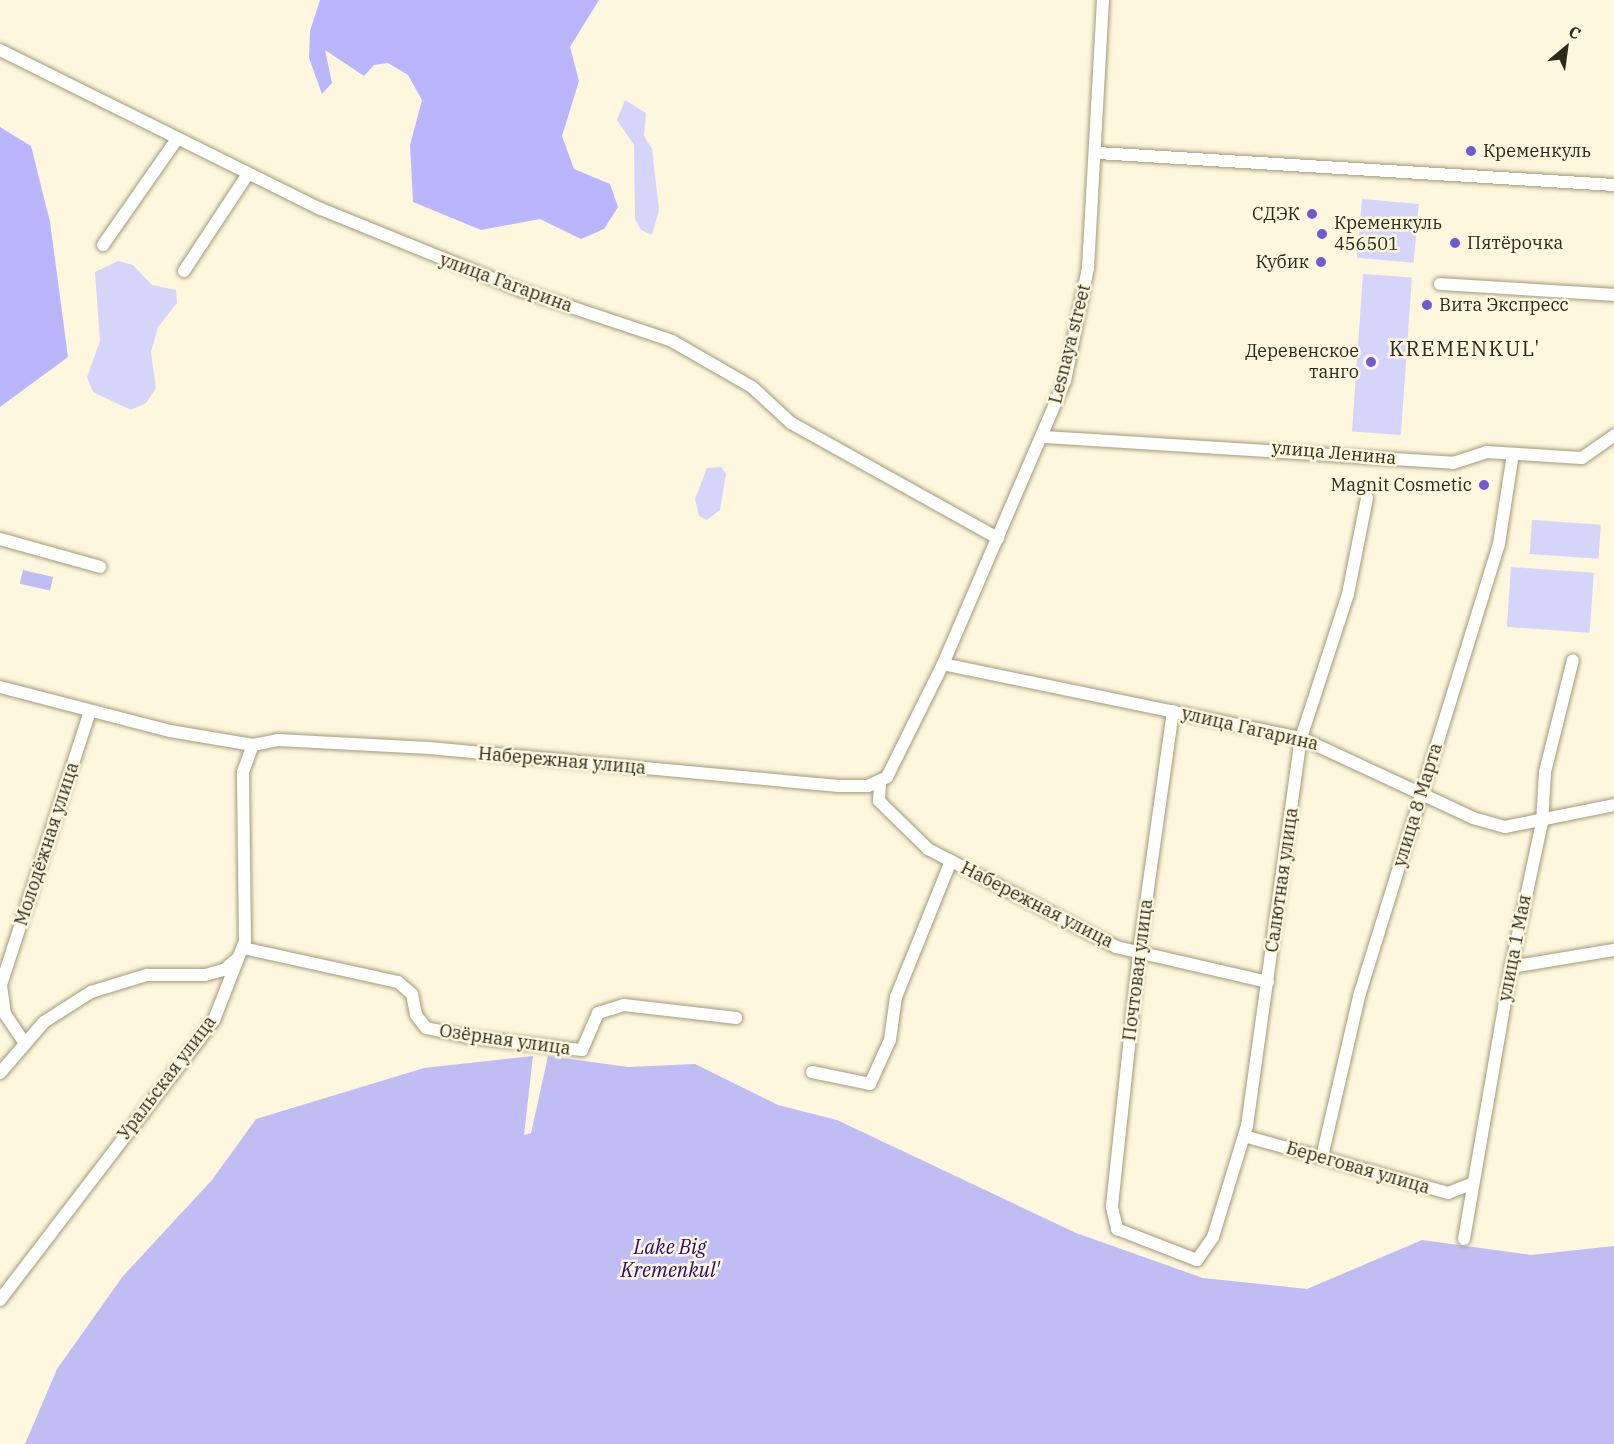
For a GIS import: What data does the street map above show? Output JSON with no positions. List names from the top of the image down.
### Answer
{
  "streets": {
    "street": [
      "улица Гагарина",
      "Lesnaya street",
      "улица Ленина",
      "Набережная улица",
      "улица 8 Марта",
      "Молодёжная улица",
      "Салютная улица",
      "улица 1 Мая",
      "Почтовая улица",
      "Озёрная улица",
      "Уральская улица",
      "Береговая улица"
    ]
  },
  "crossings": [
    ["улица Гагарина", "Lesnaya street"],
    ["улица Гагарина", "улица 8 Марта"],
    ["улица Гагарина", "Салютная улица"],
    ["улица Гагарина", "улица 1 Мая"],
    ["улица Гагарина", "Почтовая улица"],
    ["Lesnaya street", "улица Ленина"],
    ["улица Ленина", "улица 8 Марта"],
    ["Набережная улица", "Салютная улица"],
    ["Набережная улица", "Почтовая улица"],
    ["Набережная улица", "Уральская улица"],
    ["улица 8 Марта", "Береговая улица"],
    ["Салютная улица", "Почтовая улица"],
    ["Салютная улица", "Береговая улица"],
    ["улица 1 Мая", "Береговая улица"],
    ["Озёрная улица", "Уральская улица"]
  ],
  "districts": ["KREMENKUL'"],
  "water": ["Lake Big Kremenkul'"],
  "places": [
    "Кременкуль",
    "СДЭК",
    "Кременкуль 456501",
    "Пятёрочка",
    "Кубик",
    "Вита Экспресс",
    "Деревенское танго",
    "Magnit Cosmetic"
  ],
  "north": "top right"
}
